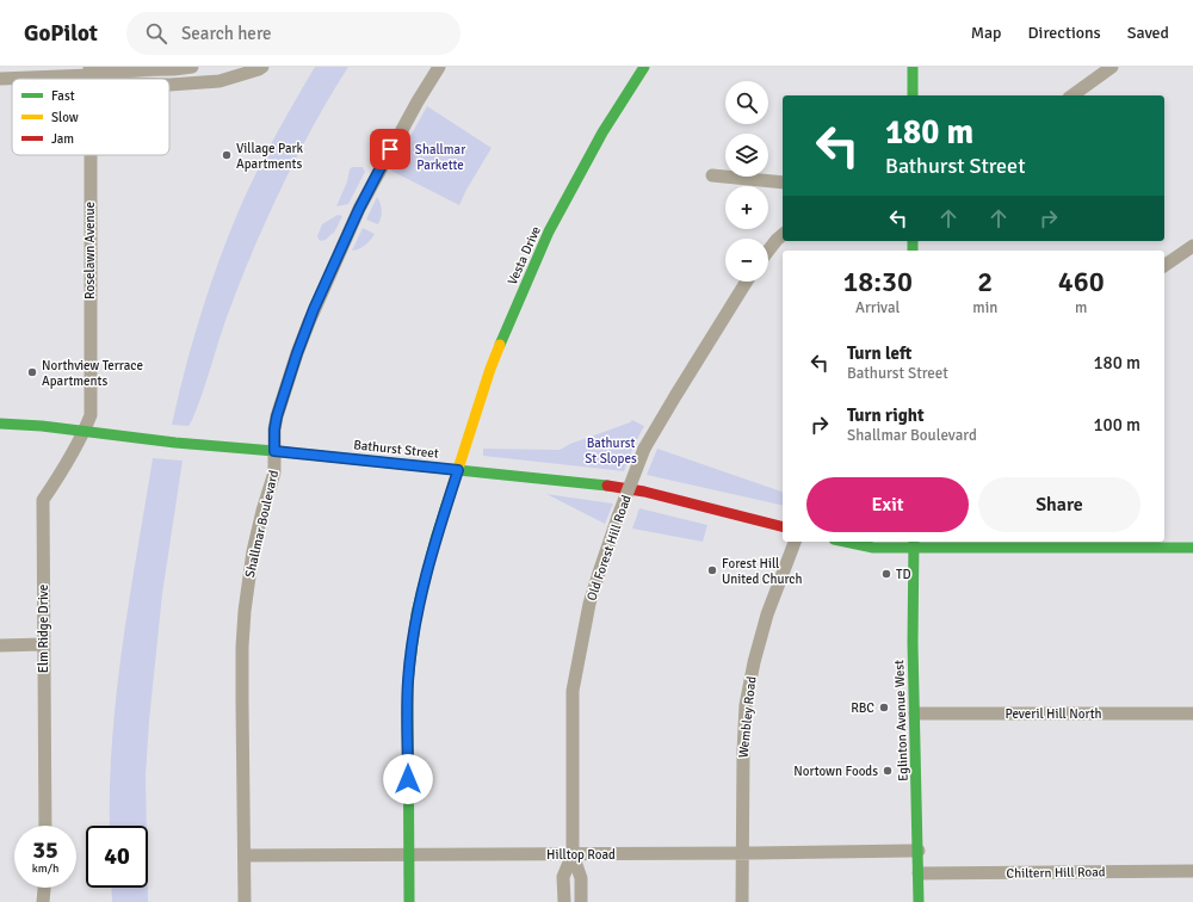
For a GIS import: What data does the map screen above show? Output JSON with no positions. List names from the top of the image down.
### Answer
{
  "streets": {
    "main road": ["Vesta Drive", "Bathurst Street", "Eglinton Avenue West"],
    "street": [
      "Roselawn Avenue",
      "Shallmar Boulevard",
      "Old Forest Hill Road",
      "Elm Ridge Drive",
      "Peveril Hill North",
      "Wembley Road",
      "Hilltop Road",
      "Chiltern Hill Road"
    ]
  },
  "crossings": [
    ["Roselawn Avenue", "Bathurst Street"],
    ["Roselawn Avenue", "Elm Ridge Drive"],
    ["Vesta Drive", "Bathurst Street"],
    ["Vesta Drive", "Hilltop Road"],
    ["Bathurst Street", "Shallmar Boulevard"],
    ["Bathurst Street", "Elm Ridge Drive"],
    ["Shallmar Boulevard", "Hilltop Road"],
    ["Old Forest Hill Road", "Hilltop Road"],
    ["Peveril Hill North", "Eglinton Avenue West"],
    ["Wembley Road", "Hilltop Road"],
    ["Eglinton Avenue West", "Hilltop Road"],
    ["Eglinton Avenue West", "Chiltern Hill Road"]
  ],
  "parks": ["Shallmar Parkette", "Bathurst St Slopes"],
  "places": [
    "Village Park Apartments",
    "Northview Terrace Apartments",
    "Forest Hill United Church",
    "TD",
    "RBC",
    "Nortown Foods"
  ],
  "legend": ["Fast", "Slow", "Jam"],
  "page": {
    "header": "GoPilot",
    "search": "Search here",
    "nav": ["Map", "Directions", "Saved"],
    "map_buttons": ["+", "−"],
    "turn": ["180 m", "Bathurst Street"],
    "eta": [
      "18:30",
      "Arrival",
      "2",
      "min",
      "460",
      "m"
    ],
    "list": [
      {
        "name": "Turn left",
        "note": "Bathurst Street",
        "value": "180 m"
      },
      {
        "name": "Turn right",
        "note": "Shallmar Boulevard",
        "value": "100 m"
      }
    ],
    "buttons": ["Exit", "Share"],
    "speed": "35 km/h",
    "limit": "40"
  }
}
